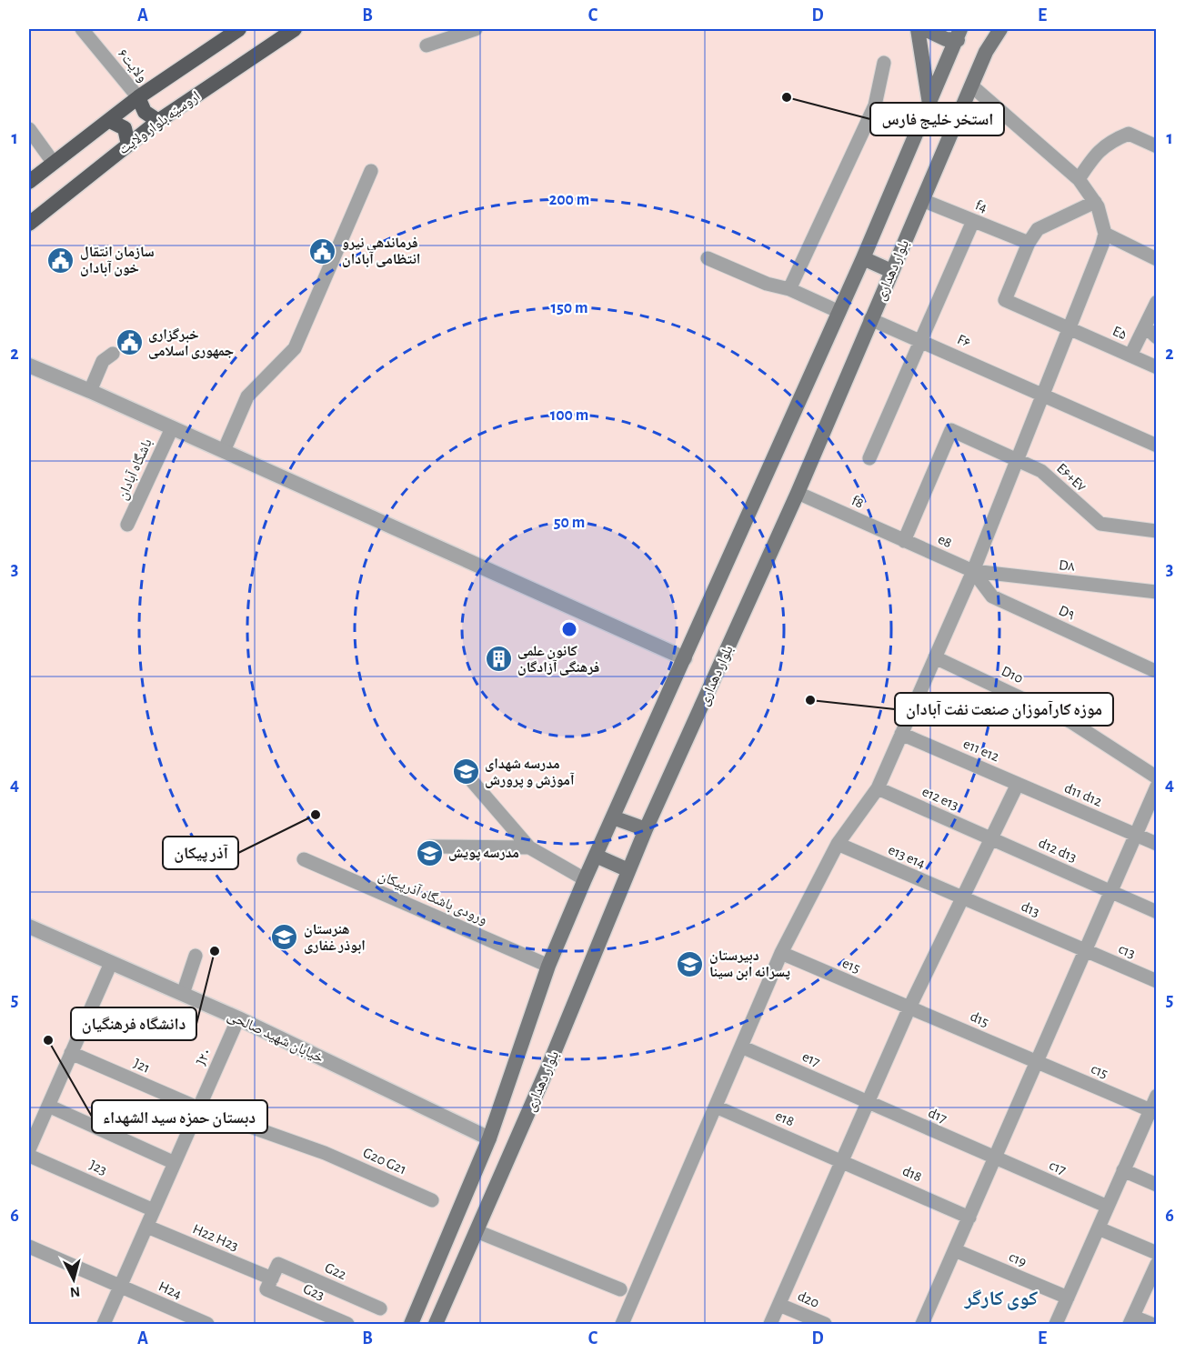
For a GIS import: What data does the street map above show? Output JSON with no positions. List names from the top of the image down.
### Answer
{
  "streets": {
    "main road": ["اروسیّه بلوار ولایت", "بلوار دهداری"],
    "street": [
      "ولایت۶",
      "f4",
      "E۵",
      "F۶",
      "باشگاه آبادان",
      "E۶+E۷",
      "f8",
      "e8",
      "D۸",
      "D۹",
      "D10",
      "e11 e12",
      "d11 d12",
      "e12 e13",
      "d12 d13",
      "e13 e14",
      "ورودی باشگاه آذرپیکان",
      "d13",
      "c13",
      "e15",
      "d15",
      "خیابان شهید صالحی",
      "J۲۰",
      "e17",
      "J21",
      "c15",
      "d17",
      "e18",
      "G20 G21",
      "J23",
      "c17",
      "d18",
      "H22 H23",
      "c19",
      "G22",
      "H24",
      "G23",
      "d20"
    ]
  },
  "crossings": [
    ["ولایت۶", "اروسیّه بلوار ولایت"],
    ["f4", "بلوار دهداری"],
    ["f4", "E۵"],
    ["بلوار دهداری", "F۶"],
    ["بلوار دهداری", "f8"],
    ["بلوار دهداری", "ورودی باشگاه آذرپیکان"],
    ["بلوار دهداری", "خیابان شهید صالحی"],
    ["E۶+E۷", "f8"],
    ["E۶+E۷", "e8"],
    ["f8", "e8"],
    ["e8", "D۸"],
    ["e8", "D۹"],
    ["D۸", "D۹"],
    ["e11 e12", "d11 d12"],
    ["e12 e13", "d12 d13"],
    ["e13 e14", "d13"],
    ["d13", "c13"],
    ["e15", "d15"],
    ["d15", "c15"],
    ["خیابان شهید صالحی", "J۲۰"],
    ["J۲۰", "J21"],
    ["J۲۰", "J23"],
    ["J۲۰", "H22 H23"],
    ["J۲۰", "H24"],
    ["e17", "d17"],
    ["J21", "G20 G21"],
    ["d17", "c17"],
    ["e18", "d18"],
    ["H22 H23", "G22"],
    ["H22 H23", "G23"],
    ["G22", "G23"]
  ],
  "districts": ["کوی کارگر"],
  "places": {
    "other": [
      "استخر خلیج فارس",
      "موزه کارآموزان صنعت نفت آبادان",
      "آذر پیکان",
      "دانشگاه فرهنگیان",
      "دبستان حمزه سید الشهداء"
    ],
    "public building": ["فرماندهی نیرو انتظامی آبادان", "سازمان انتقال خون آبادان", "خبرگزاری جمهوری اسلامی"],
    "building": ["کانون علمی فرهنگی آزادگان"],
    "school or university": [
      "مدرسه شهدای آموزش و پرورش",
      "مدرسه پویش",
      "هنرستان ابوذر غفاری",
      "دبیرستان پسرانه ابن سینا"
    ]
  },
  "north": "bottom",
  "grid": {
    "columns": [
      "A",
      "B",
      "C",
      "D",
      "E"
    ],
    "rows": [
      "1",
      "2",
      "3",
      "4",
      "5",
      "6"
    ]
  },
  "rings": [
    "200 m",
    "150 m",
    "100 m",
    "50 m"
  ]
}
